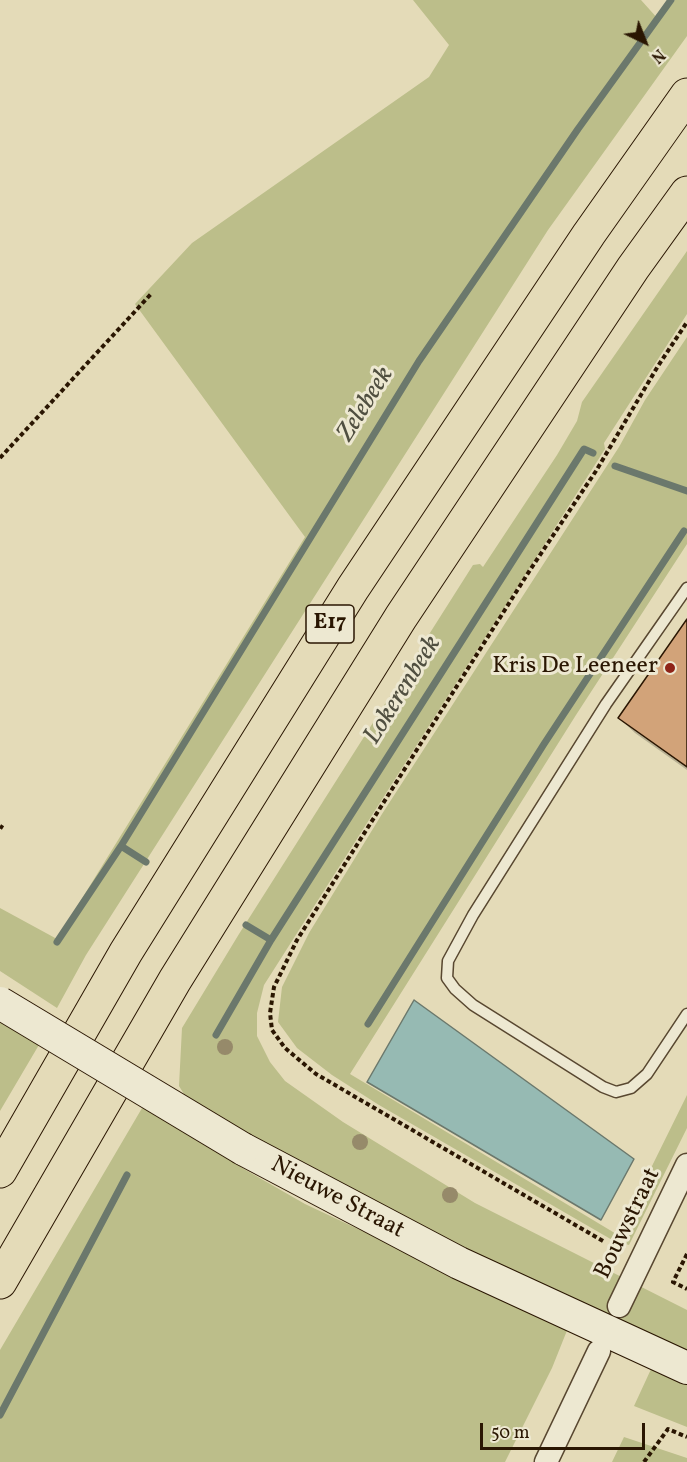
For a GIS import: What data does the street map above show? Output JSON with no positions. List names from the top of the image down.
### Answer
{
  "streets": {
    "highway": ["E17"],
    "street": ["Nieuwe Straat", "Bouwstraat"]
  },
  "water": ["Zelebeek", "Lokerenbeek"],
  "places": ["Kris De Leeneer"],
  "scale_bar": "50 m",
  "north": "bottom right"
}
